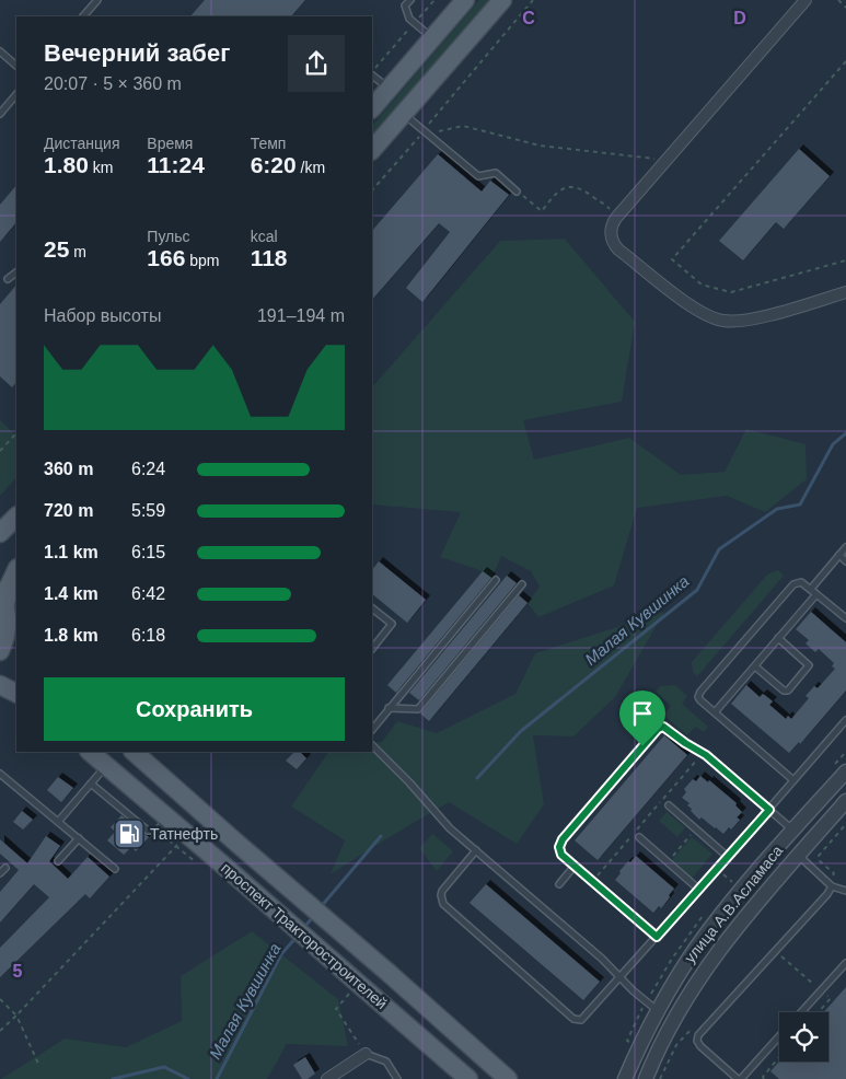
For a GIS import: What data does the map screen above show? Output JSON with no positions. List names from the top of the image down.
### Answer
{
  "streets": {
    "main road": ["проспект Тракторостроителей"],
    "street": ["улица А.В.Асламаса"]
  },
  "water": ["Малая Кувшинка"],
  "places": {
    "fuel station": ["Татнефть"]
  },
  "page": {
    "heading": ["Вечерний забег", "20:07 · 5 × 360 m"],
    "stats": [
      ["Дистанция", "1.80 km"],
      ["Время", "11:24"],
      ["Темп", "6:20 /km"],
      ["25 m"],
      ["Пульс", "166 bpm"],
      ["kcal", "118"]
    ],
    "chart": ["Набор высоты", "191–194 m"],
    "list": [
      {
        "name": "360 m",
        "note": "6:24"
      },
      {
        "name": "720 m",
        "note": "5:59"
      },
      {
        "name": "1.1 km",
        "note": "6:15"
      },
      {
        "name": "1.4 km",
        "note": "6:42"
      },
      {
        "name": "1.8 km",
        "note": "6:18"
      }
    ],
    "buttons": "Сохранить"
  },
  "grid": {
    "columns": ["C", "D"],
    "rows": ["5"]
  }
}
